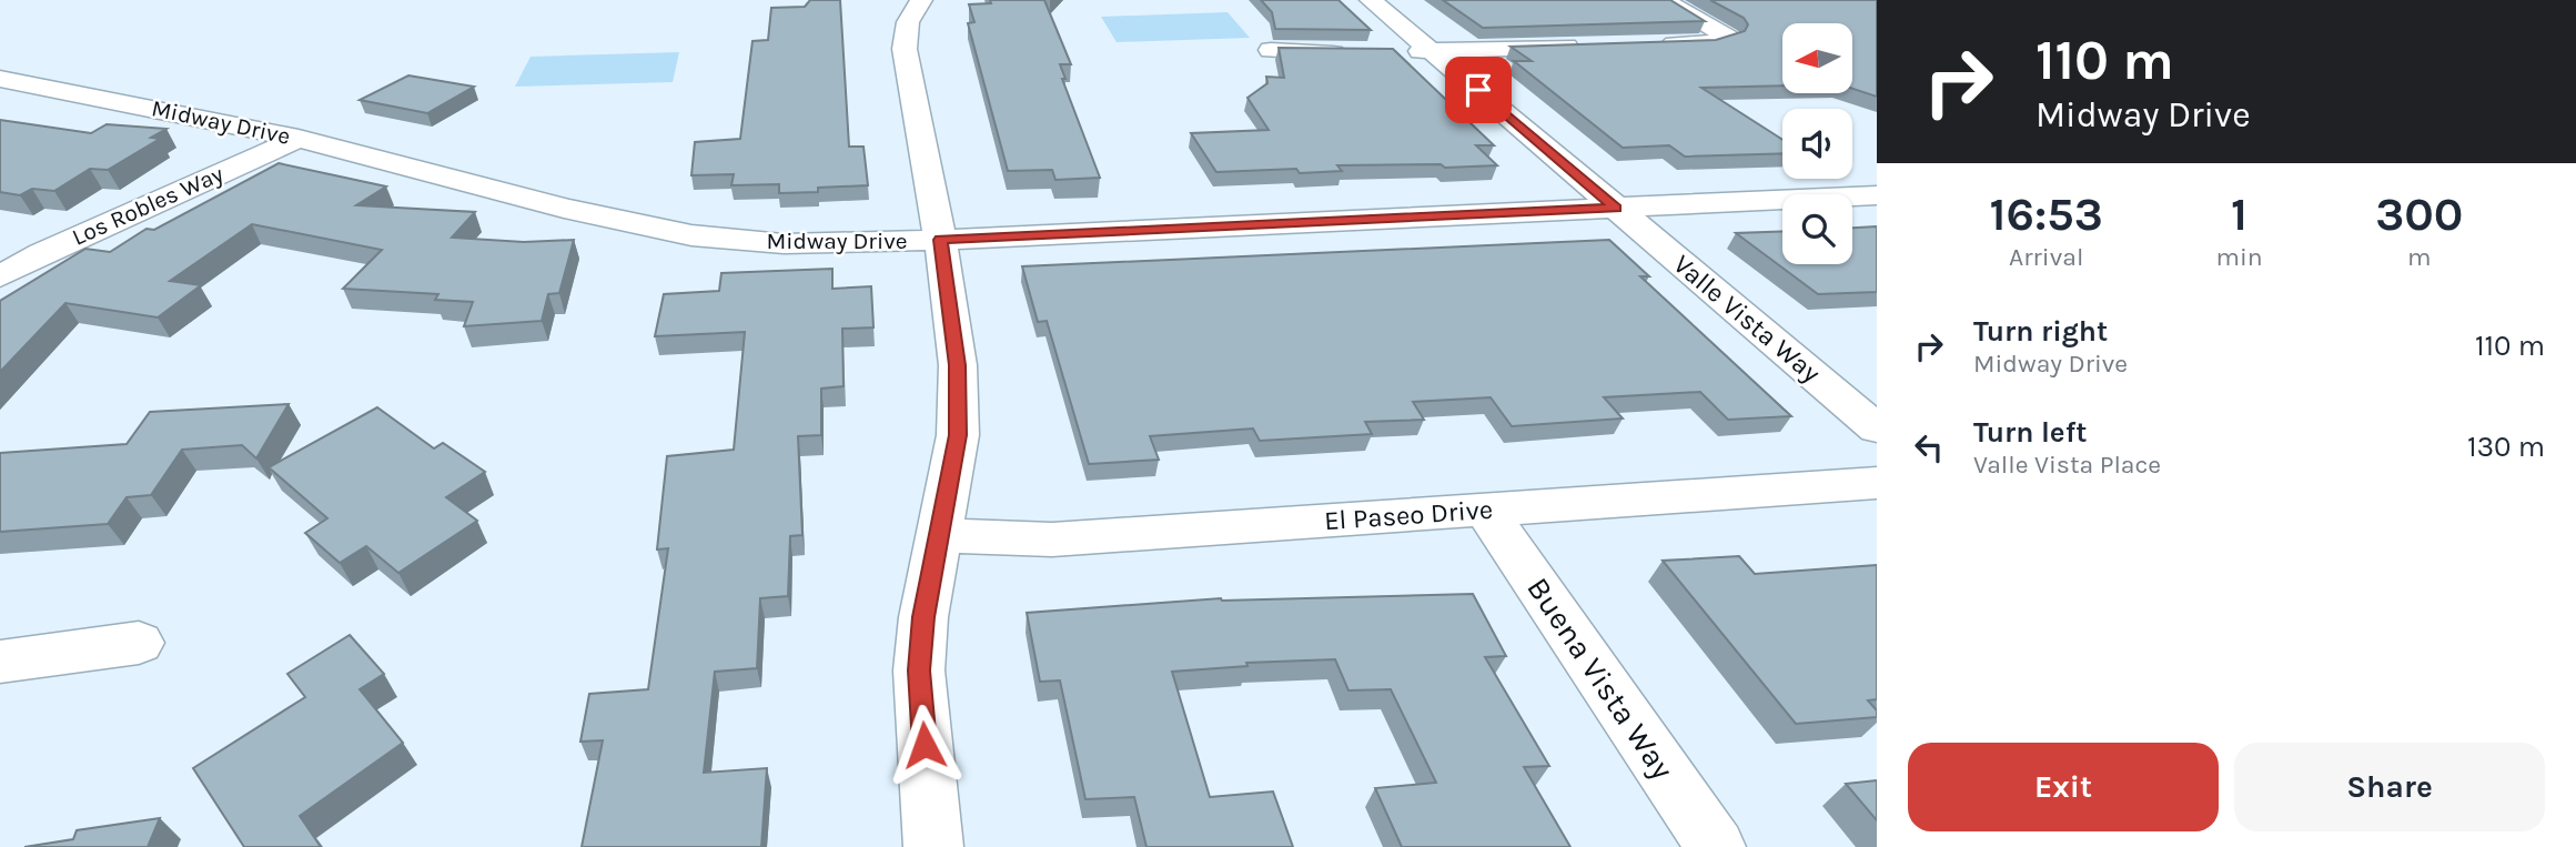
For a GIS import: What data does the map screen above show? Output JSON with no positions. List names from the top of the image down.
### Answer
{
  "streets": {
    "street": [
      "Midway Drive",
      "Los Robles Way",
      "Valle Vista Way",
      "El Paseo Drive",
      "Buena Vista Way"
    ]
  },
  "crossings": [
    ["Midway Drive", "Los Robles Way"],
    ["Midway Drive", "Valle Vista Way"],
    ["El Paseo Drive", "Buena Vista Way"]
  ],
  "north": "left",
  "page": {
    "turn": ["110 m", "Midway Drive"],
    "eta": [
      "16:53",
      "Arrival",
      "1",
      "min",
      "300",
      "m"
    ],
    "list": [
      {
        "name": "Turn right",
        "note": "Midway Drive",
        "value": "110 m"
      },
      {
        "name": "Turn left",
        "note": "Valle Vista Place",
        "value": "130 m"
      }
    ],
    "buttons": ["Exit", "Share"]
  }
}
